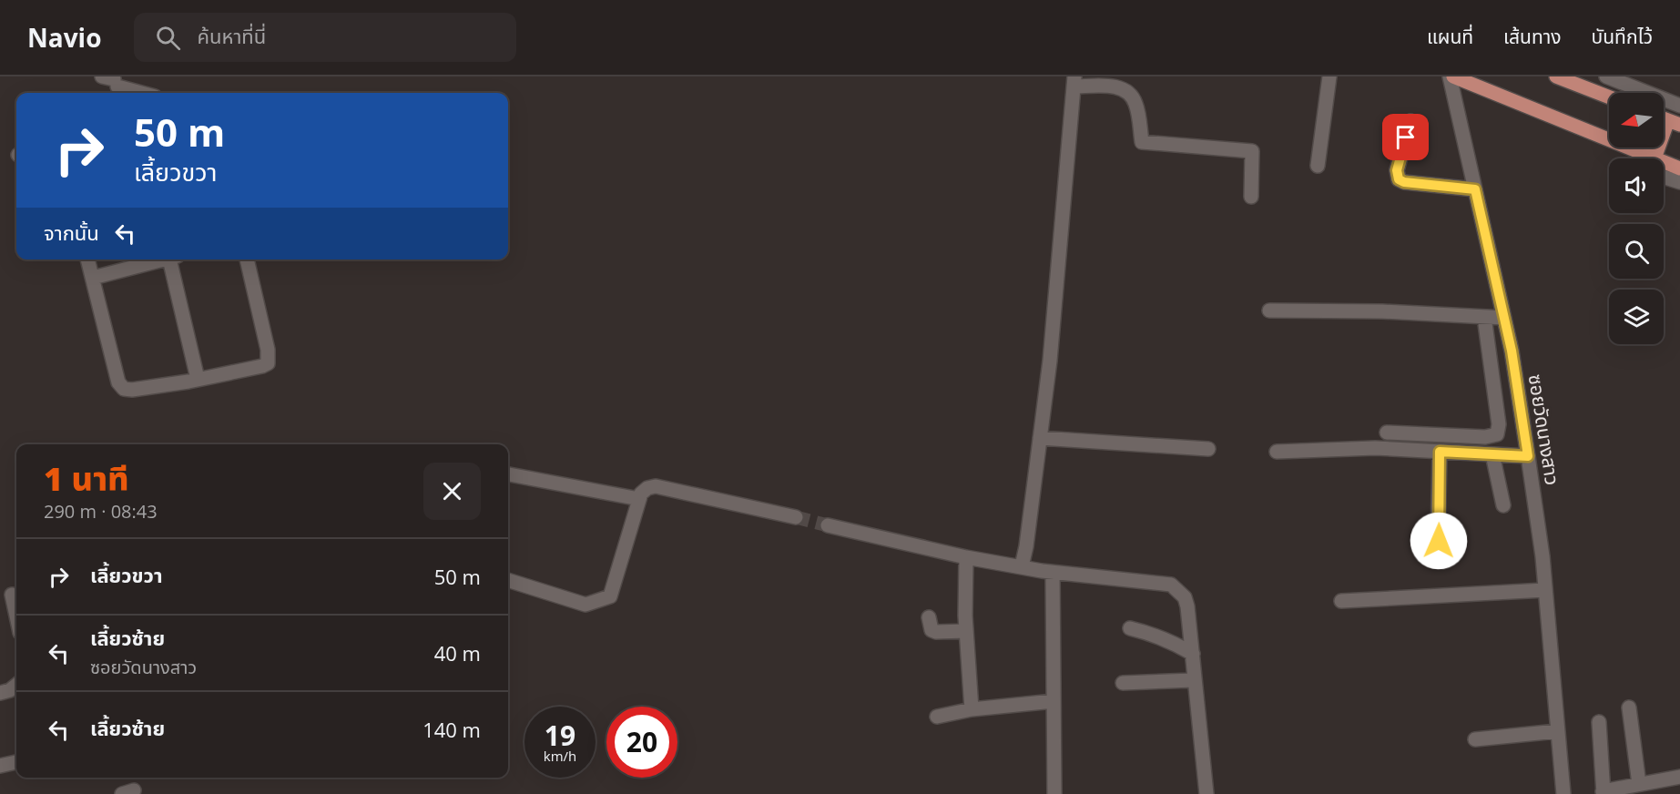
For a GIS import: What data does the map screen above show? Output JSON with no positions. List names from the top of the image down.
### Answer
{
  "streets": {
    "street": ["ซอยวัดนางสาว"]
  },
  "north": "left",
  "page": {
    "header": "Navio",
    "search": "ค้นหาที่นี่",
    "nav": ["แผนที่", "เส้นทาง", "บันทึกไว้"],
    "turn": ["50 m", "เลี้ยวขวา"],
    "then": "จากนั้น",
    "heading": ["1 นาที", "290 m · 08:43"],
    "list": [
      {
        "name": "เลี้ยวขวา",
        "value": "50 m"
      },
      {
        "name": "เลี้ยวซ้าย",
        "note": "ซอยวัดนางสาว",
        "value": "40 m"
      },
      {
        "name": "เลี้ยวซ้าย",
        "value": "140 m"
      }
    ],
    "speed": "19 km/h",
    "limit": "20"
  }
}
